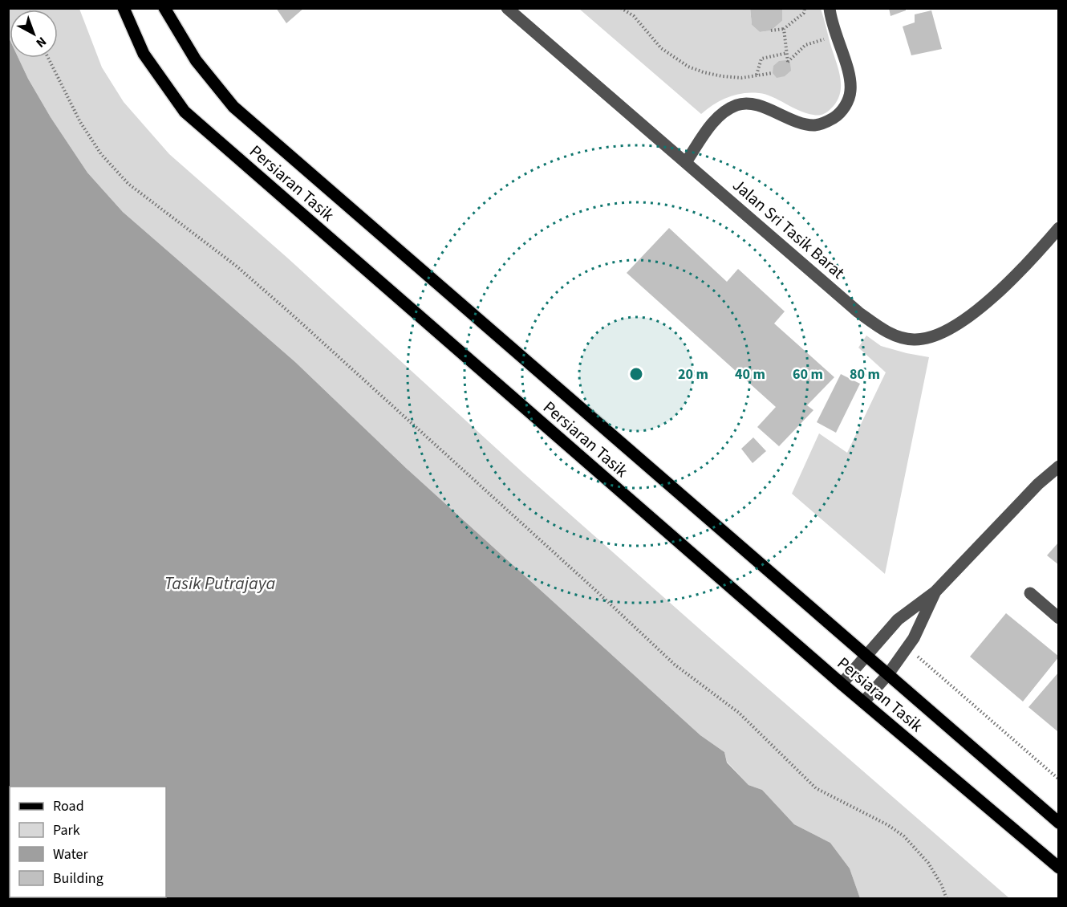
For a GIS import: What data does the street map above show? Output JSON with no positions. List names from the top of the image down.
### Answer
{
  "streets": {
    "main road": ["Persiaran Tasik"],
    "street": ["Jalan Sri Tasik Barat"]
  },
  "water": ["Tasik Putrajaya"],
  "legend": [
    "Road",
    "Park",
    "Water",
    "Building"
  ],
  "north": "bottom right",
  "rings": [
    "20 m",
    "40 m",
    "60 m",
    "80 m"
  ]
}
